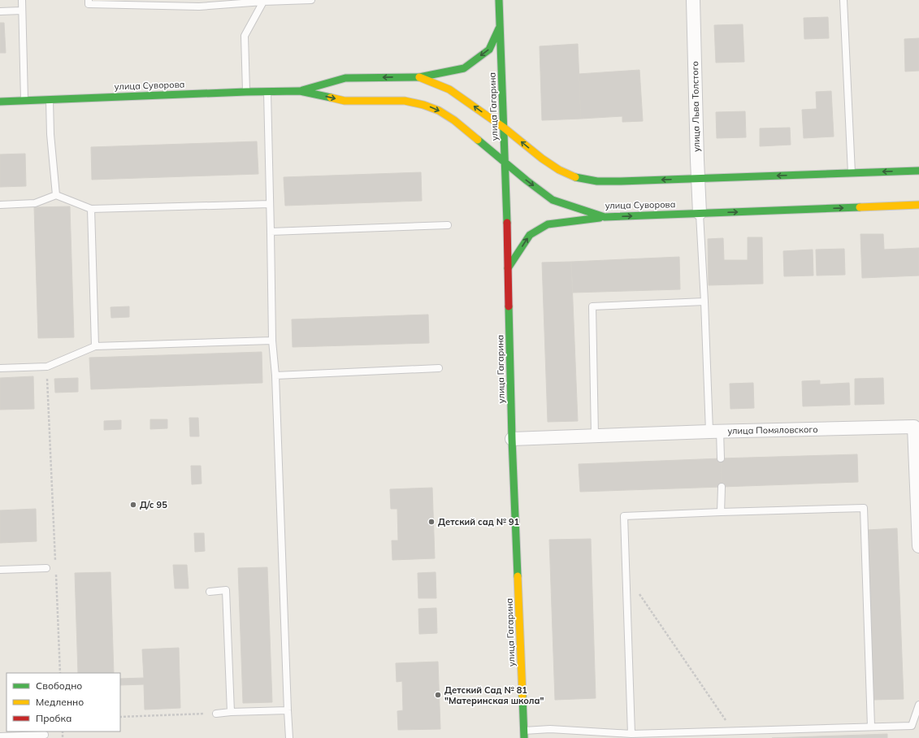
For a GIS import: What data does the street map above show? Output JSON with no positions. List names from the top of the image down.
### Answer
{
  "streets": {
    "main road": ["улица Суворова", "улица Гагарина"],
    "street": ["улица Льва Толстого", "улица Помяловского"]
  },
  "crossings": [
    ["улица Суворова", "улица Гагарина"],
    ["улица Суворова", "улица Льва Толстого"],
    ["улица Гагарина", "улица Помяловского"]
  ],
  "places": ["Д/с 95", "Детский сад № 91", "Детский Сад № 81 \"Материнская школа\""],
  "legend": ["Свободно", "Медленно", "Пробка"]
}
